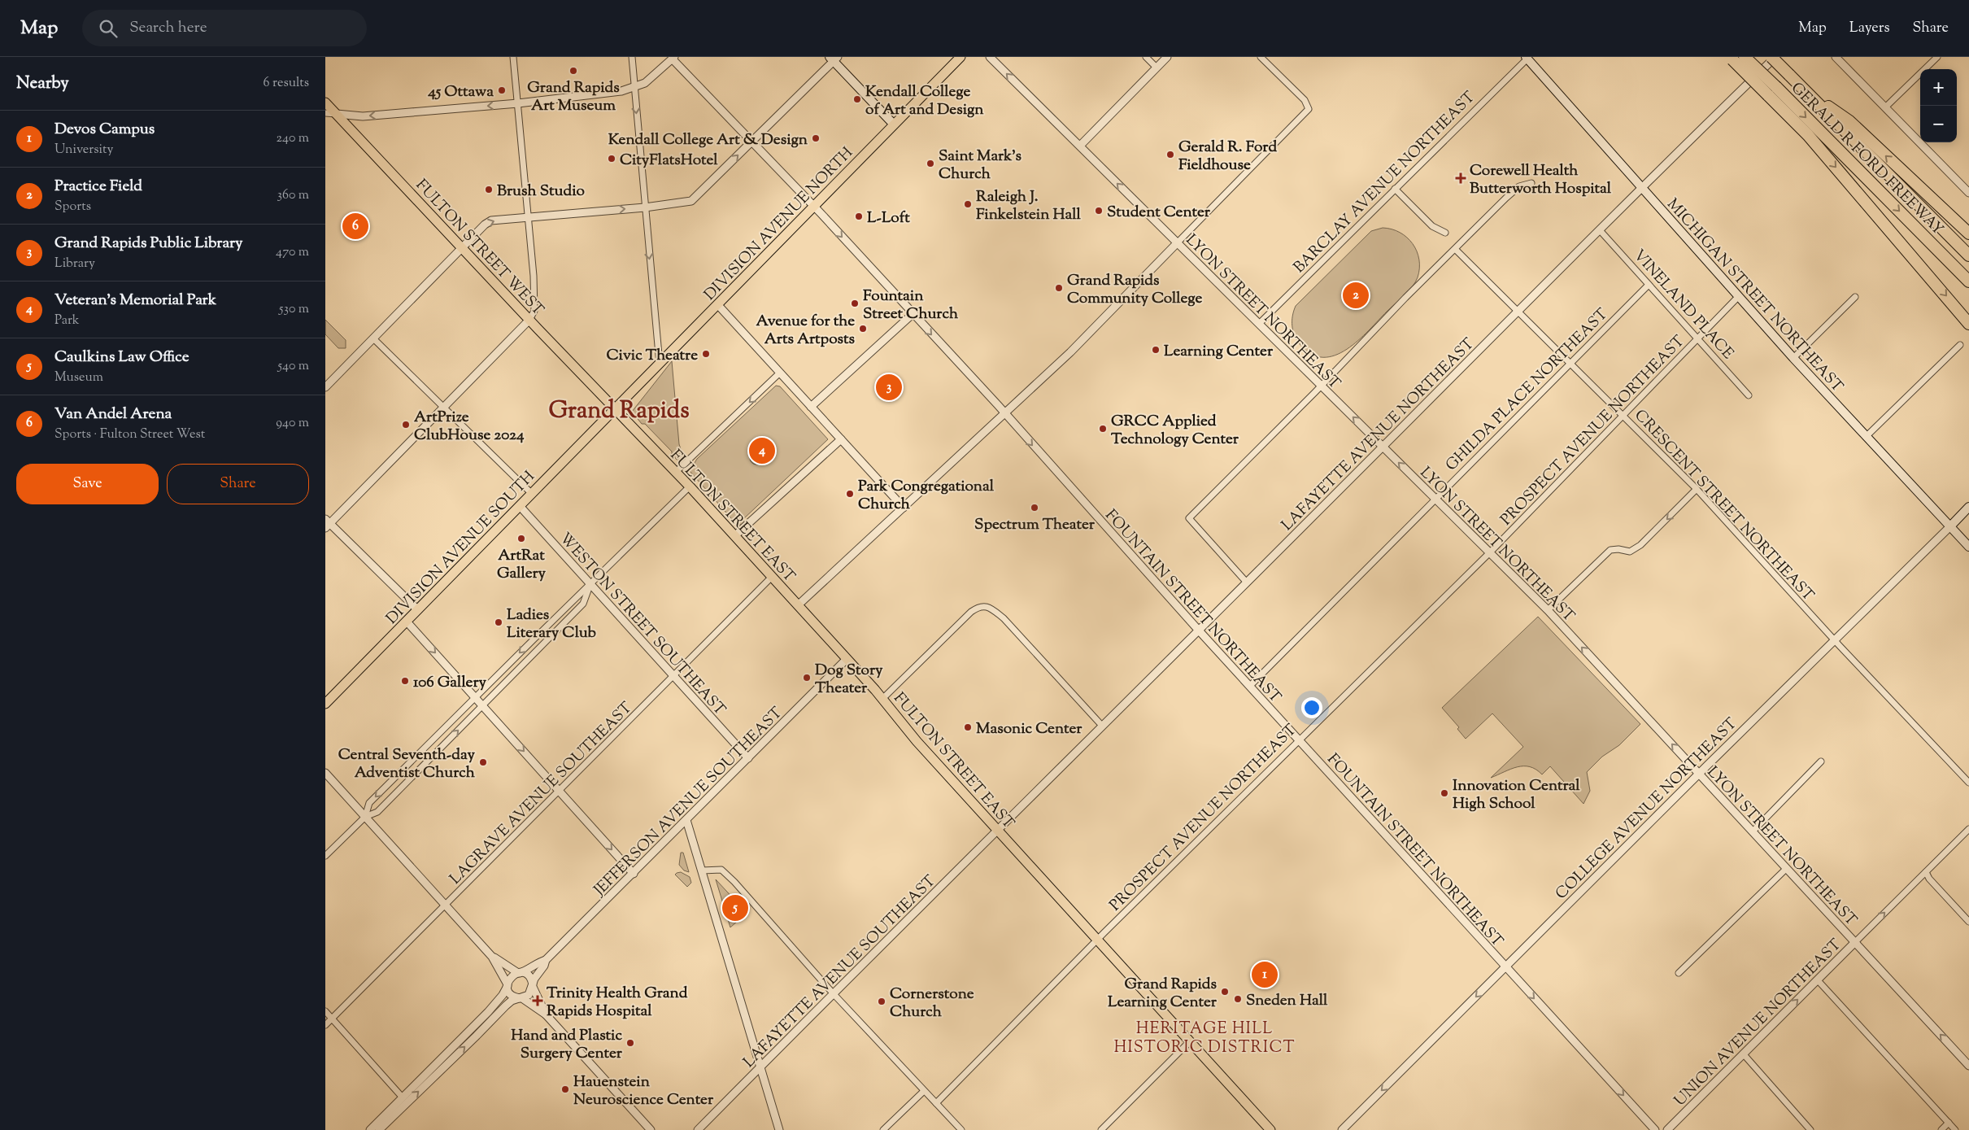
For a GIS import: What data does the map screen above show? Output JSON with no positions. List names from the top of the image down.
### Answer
{
  "streets": {
    "highway": ["GERALD R FORD FREEWAY"],
    "main road": [
      "DIVISION AVENUE NORTH",
      "FULTON STREET WEST",
      "MICHIGAN STREET NORTHEAST",
      "FULTON STREET EAST",
      "DIVISION AVENUE SOUTH",
      "COLLEGE AVENUE NORTHEAST"
    ],
    "street": [
      "BARCLAY AVENUE NORTHEAST",
      "VINELAND PLACE",
      "LYON STREET NORTHEAST",
      "GHILDA PLACE NORTHEAST",
      "PROSPECT AVENUE NORTHEAST",
      "LAFAYETTE AVENUE NORTHEAST",
      "CRESCENT STREET NORTHEAST",
      "FOUNTAIN STREET NORTHEAST",
      "WESTON STREET SOUTHEAST",
      "LAGRAVE AVENUE SOUTHEAST",
      "JEFFERSON AVENUE SOUTHEAST",
      "LAFAYETTE AVENUE SOUTHEAST",
      "UNION AVENUE NORTHEAST"
    ]
  },
  "crossings": [
    ["BARCLAY AVENUE NORTHEAST", "MICHIGAN STREET NORTHEAST"],
    ["BARCLAY AVENUE NORTHEAST", "LYON STREET NORTHEAST"],
    ["DIVISION AVENUE NORTH", "FULTON STREET WEST"],
    ["DIVISION AVENUE NORTH", "FULTON STREET EAST"],
    ["DIVISION AVENUE NORTH", "DIVISION AVENUE SOUTH"],
    ["DIVISION AVENUE NORTH", "FOUNTAIN STREET NORTHEAST"],
    ["FULTON STREET WEST", "FULTON STREET EAST"],
    ["FULTON STREET WEST", "DIVISION AVENUE SOUTH"],
    ["MICHIGAN STREET NORTHEAST", "PROSPECT AVENUE NORTHEAST"],
    ["MICHIGAN STREET NORTHEAST", "LAFAYETTE AVENUE NORTHEAST"],
    ["MICHIGAN STREET NORTHEAST", "COLLEGE AVENUE NORTHEAST"],
    ["VINELAND PLACE", "GHILDA PLACE NORTHEAST"],
    ["VINELAND PLACE", "PROSPECT AVENUE NORTHEAST"],
    ["VINELAND PLACE", "LAFAYETTE AVENUE NORTHEAST"],
    ["LYON STREET NORTHEAST", "GHILDA PLACE NORTHEAST"],
    ["LYON STREET NORTHEAST", "PROSPECT AVENUE NORTHEAST"],
    ["LYON STREET NORTHEAST", "LAFAYETTE AVENUE NORTHEAST"],
    ["LYON STREET NORTHEAST", "COLLEGE AVENUE NORTHEAST"],
    ["LYON STREET NORTHEAST", "UNION AVENUE NORTHEAST"],
    ["GHILDA PLACE NORTHEAST", "CRESCENT STREET NORTHEAST"],
    ["GHILDA PLACE NORTHEAST", "FOUNTAIN STREET NORTHEAST"],
    ["PROSPECT AVENUE NORTHEAST", "CRESCENT STREET NORTHEAST"],
    ["PROSPECT AVENUE NORTHEAST", "FULTON STREET EAST"],
    ["PROSPECT AVENUE NORTHEAST", "FOUNTAIN STREET NORTHEAST"],
    ["LAFAYETTE AVENUE NORTHEAST", "CRESCENT STREET NORTHEAST"],
    ["LAFAYETTE AVENUE NORTHEAST", "FULTON STREET EAST"],
    ["LAFAYETTE AVENUE NORTHEAST", "FOUNTAIN STREET NORTHEAST"],
    ["LAFAYETTE AVENUE NORTHEAST", "LAFAYETTE AVENUE SOUTHEAST"],
    ["CRESCENT STREET NORTHEAST", "COLLEGE AVENUE NORTHEAST"],
    ["FULTON STREET EAST", "DIVISION AVENUE SOUTH"],
    ["FULTON STREET EAST", "LAGRAVE AVENUE SOUTHEAST"],
    ["FULTON STREET EAST", "JEFFERSON AVENUE SOUTHEAST"],
    ["FULTON STREET EAST", "LAFAYETTE AVENUE SOUTHEAST"],
    ["DIVISION AVENUE SOUTH", "WESTON STREET SOUTHEAST"],
    ["FOUNTAIN STREET NORTHEAST", "COLLEGE AVENUE NORTHEAST"],
    ["WESTON STREET SOUTHEAST", "LAGRAVE AVENUE SOUTHEAST"],
    ["WESTON STREET SOUTHEAST", "JEFFERSON AVENUE SOUTHEAST"]
  ],
  "one_way": ["LYON STREET NORTHEAST", "FOUNTAIN STREET NORTHEAST", "UNION AVENUE NORTHEAST"],
  "districts": ["Grand Rapids", "HERITAGE HILL HISTORIC DISTRICT"],
  "places": {
    "other": [
      "Grand Rapids Art Museum",
      "45 Ottawa",
      "Kendall College of Art and Design",
      "Kendall College Art & Design",
      "Gerald R. Ford Fieldhouse",
      "CityFlatsHotel",
      "Saint Mark's Church",
      "Brush Studio",
      "Raleigh J. Finkelstein Hall",
      "Student Center",
      "L-Loft",
      "Grand Rapids Community College",
      "Fountain Street Church",
      "Avenue for the Arts Artposts",
      "Learning Center",
      "Civic Theatre",
      "ArtPrize ClubHouse 2024",
      "GRCC Applied Technology Center",
      "Park Congregational Church",
      "Spectrum Theater",
      "ArtRat Gallery",
      "Ladies Literary Club",
      "Dog Story Theater",
      "106 Gallery",
      "Masonic Center",
      "Central Seventh-day Adventist Church",
      "Innovation Central High School",
      "Grand Rapids Learning Center",
      "Sneden Hall",
      "Cornerstone Church",
      "Hand and Plastic Surgery Center",
      "Hauenstein Neuroscience Center"
    ],
    "health": ["Corewell Health Butterworth Hospital", "Trinity Health Grand Rapids Hospital"]
  },
  "page": {
    "header": "Map",
    "search": "Search here",
    "nav": ["Map", "Layers", "Share"],
    "heading": ["Nearby", "6 results"],
    "map_buttons": ["+", "−"],
    "list": [
      {
        "mark": "1",
        "name": "Devos Campus",
        "note": "University",
        "value": "240 m"
      },
      {
        "mark": "2",
        "name": "Practice Field",
        "note": "Sports",
        "value": "360 m"
      },
      {
        "mark": "3",
        "name": "Grand Rapids Public Library",
        "note": "Library",
        "value": "470 m"
      },
      {
        "mark": "4",
        "name": "Veteran's Memorial Park",
        "note": "Park",
        "value": "530 m"
      },
      {
        "mark": "5",
        "name": "Caulkins Law Office",
        "note": "Museum",
        "value": "540 m"
      },
      {
        "mark": "6",
        "name": "Van Andel Arena",
        "note": "Sports · Fulton Street West",
        "value": "940 m"
      }
    ],
    "pins": [
      "6",
      "2",
      "3",
      "4",
      "5",
      "1"
    ],
    "buttons": ["Save", "Share"]
  }
}
